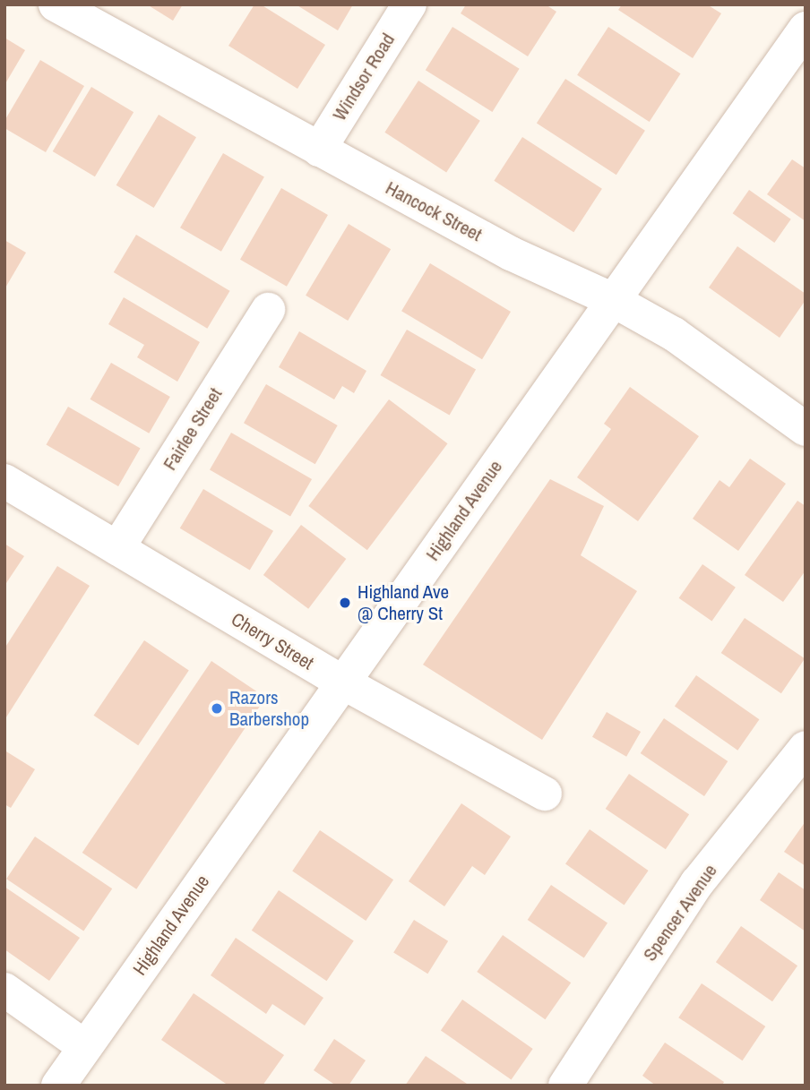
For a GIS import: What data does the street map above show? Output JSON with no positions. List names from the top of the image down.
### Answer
{
  "streets": {
    "street": [
      "Windsor Road",
      "Hancock Street",
      "Fairlee Street",
      "Highland Avenue",
      "Cherry Street",
      "Spencer Avenue"
    ]
  },
  "crossings": [
    ["Windsor Road", "Hancock Street"],
    ["Hancock Street", "Highland Avenue"],
    ["Fairlee Street", "Cherry Street"],
    ["Highland Avenue", "Cherry Street"]
  ],
  "places": ["Highland Ave @ Cherry St", "Razors Barbershop"]
}
